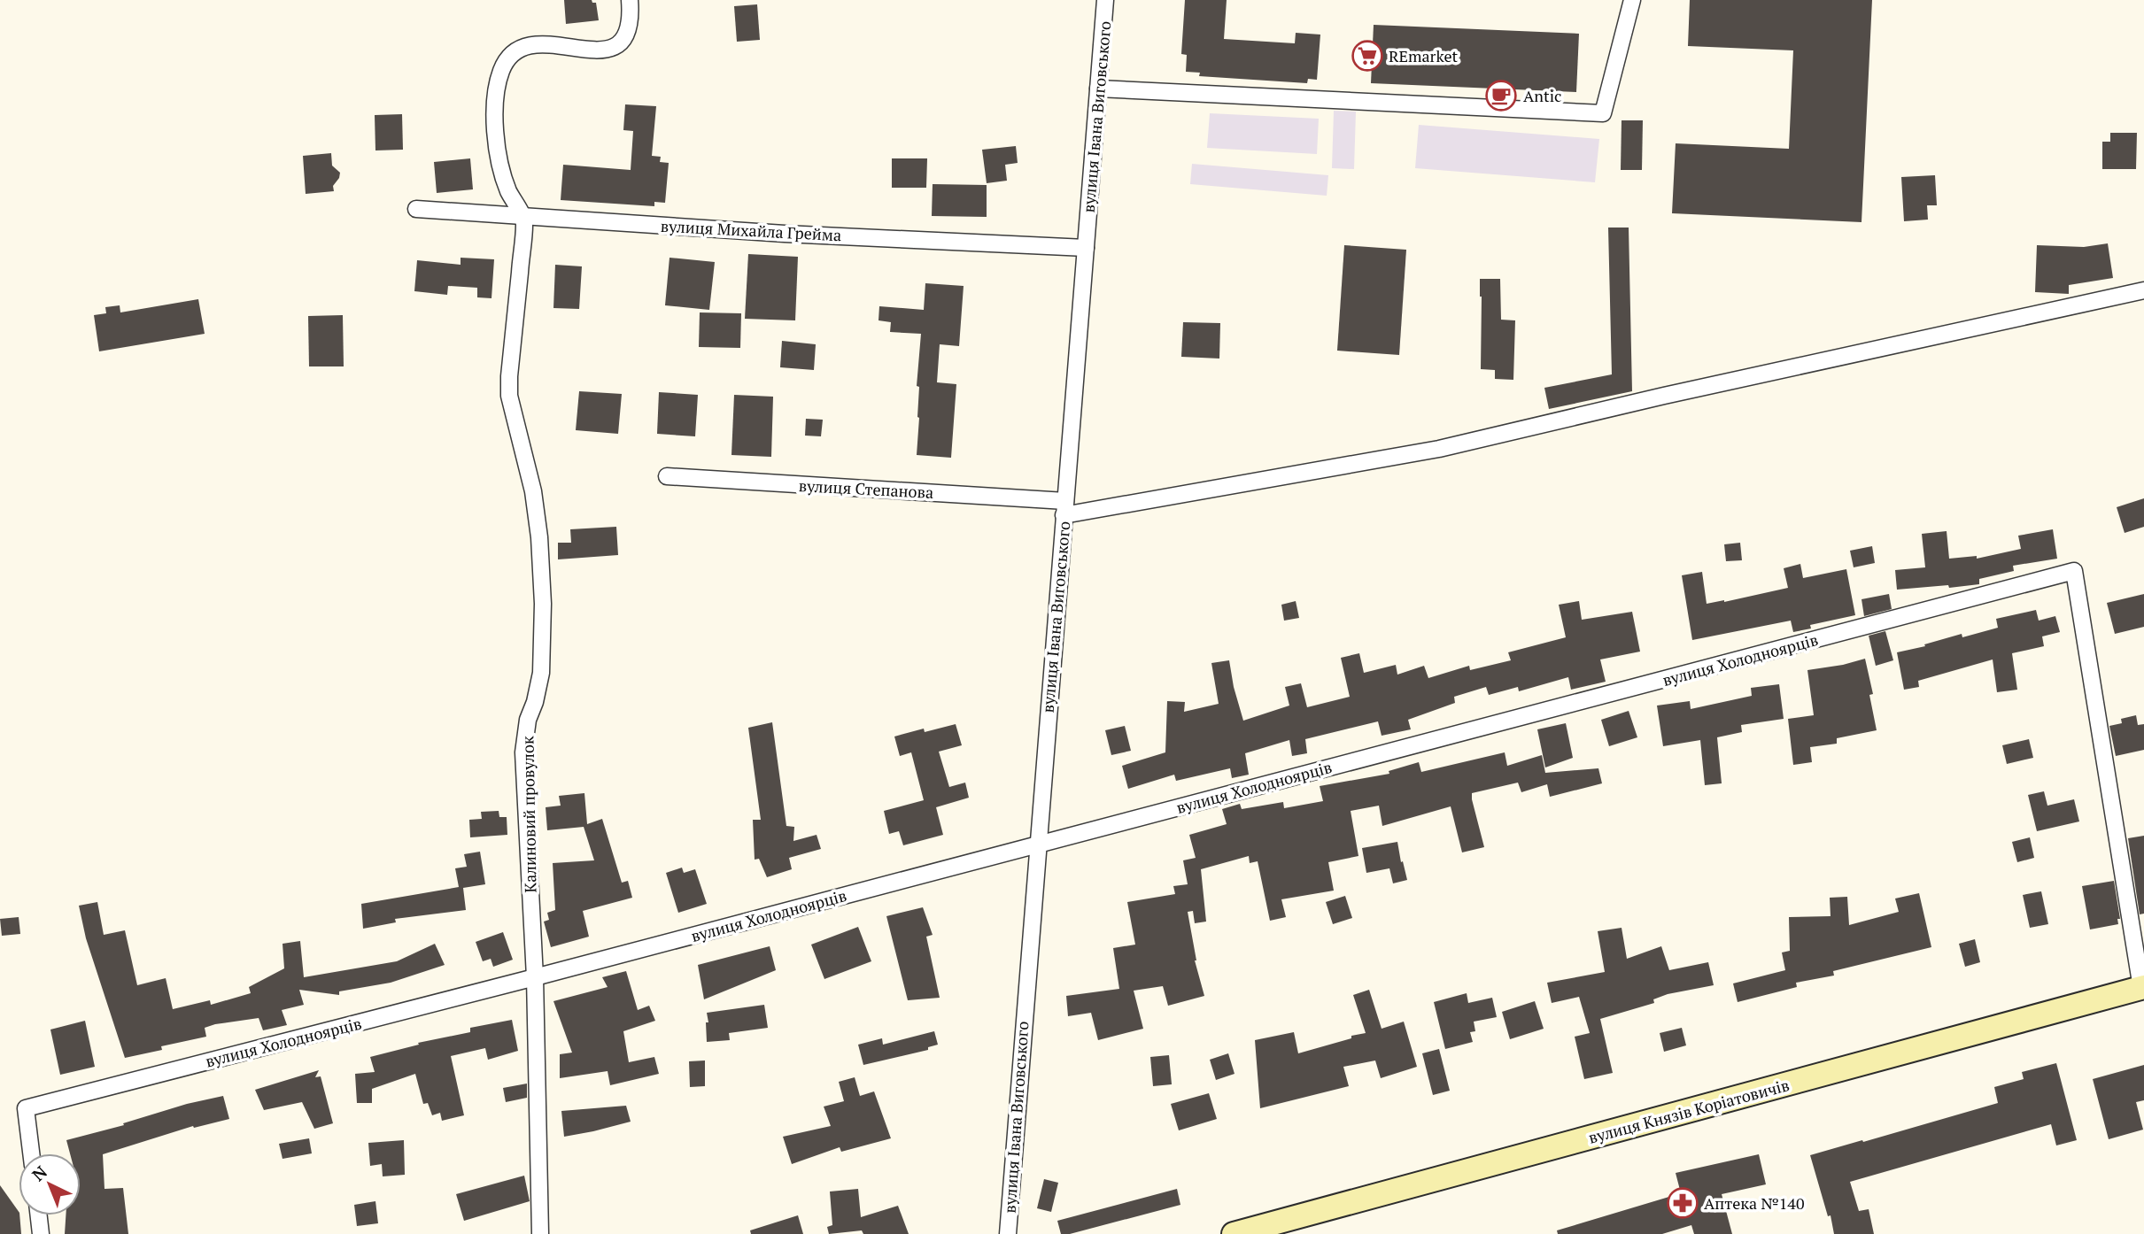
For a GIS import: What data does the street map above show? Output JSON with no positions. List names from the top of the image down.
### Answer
{
  "streets": {
    "main road": ["вулиця Князів Коріатовичів"],
    "street": [
      "вулиця Івана Виговського",
      "вулиця Михайла Грейма",
      "вулиця Степанова",
      "вулиця Холодноярців",
      "Калиновий провулок"
    ]
  },
  "crossings": [
    ["вулиця Івана Виговського", "вулиця Михайла Грейма"],
    ["вулиця Івана Виговського", "вулиця Степанова"],
    ["вулиця Івана Виговського", "вулиця Холодноярців"],
    ["вулиця Михайла Грейма", "Калиновий провулок"],
    ["вулиця Холодноярців", "Калиновий провулок"],
    ["вулиця Холодноярців", "вулиця Князів Коріатовичів"]
  ],
  "places": {
    "supermarket": ["REmarket"],
    "cafe": ["Antic"],
    "pharmacy": ["Аптека №140"]
  },
  "north": "top left"
}
